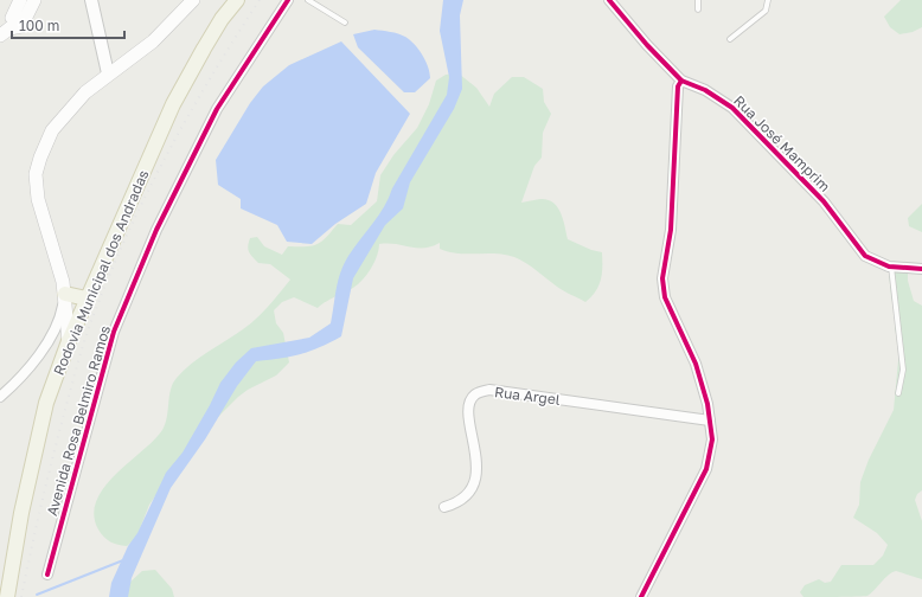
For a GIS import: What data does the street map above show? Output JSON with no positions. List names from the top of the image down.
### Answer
{
  "streets": {
    "main road": ["Rodovia Municipal dos Andradas"],
    "street": ["Rua José Mamprim", "Rua Argel", "Avenida Rosa Belmiro Ramos"]
  },
  "scale_bar": "100 m"
}
